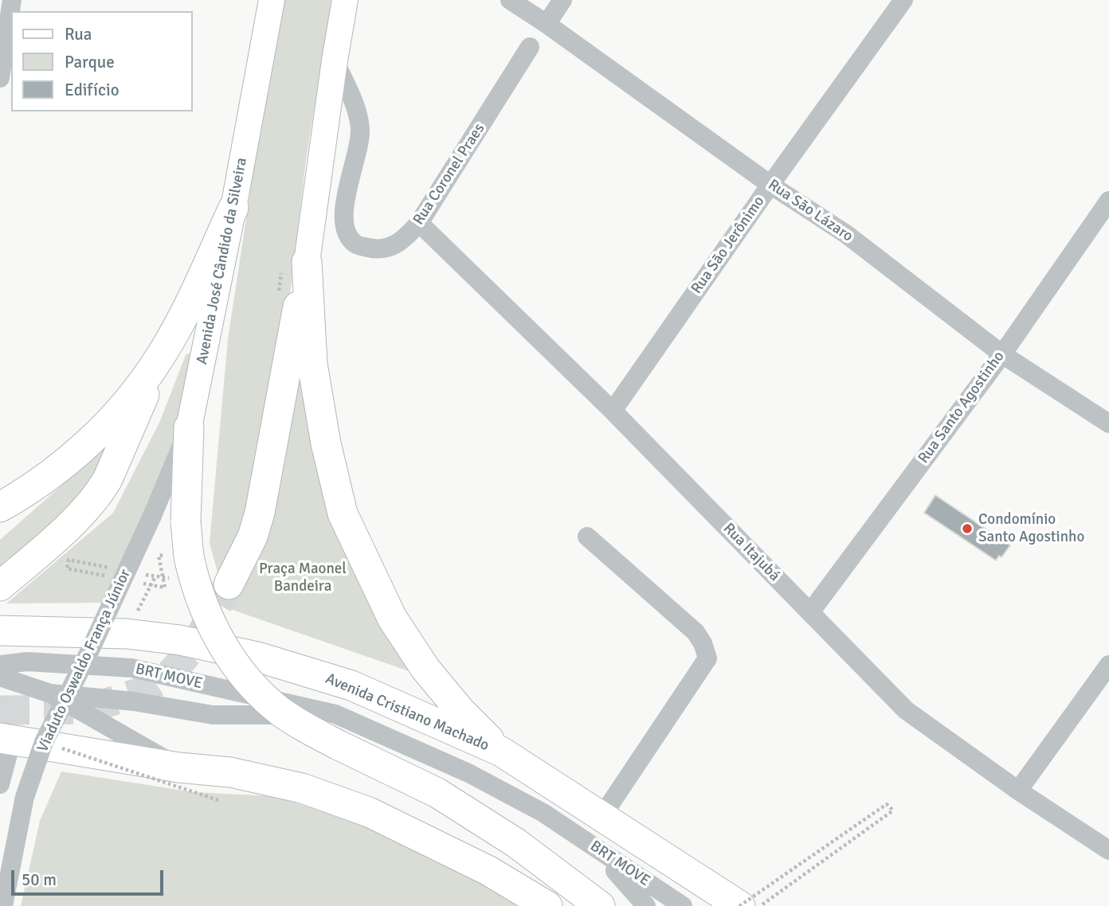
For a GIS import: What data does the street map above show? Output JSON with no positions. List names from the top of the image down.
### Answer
{
  "streets": {
    "highway": ["Avenida Cristiano Machado"],
    "main road": ["Avenida José Cândido da Silveira"],
    "street": [
      "Rua Coronel Praes",
      "Rua São Lázaro",
      "Rua São Jerônimo",
      "Rua Santo Agostinho",
      "Rua Itajubá",
      "Viaduto Oswaldo França Júnior",
      "BRT MOVE"
    ]
  },
  "crossings": [
    ["Rua Coronel Praes", "Rua Itajubá"],
    ["Rua São Lázaro", "Rua São Jerônimo"],
    ["Rua São Lázaro", "Rua Santo Agostinho"],
    ["Rua São Jerônimo", "Rua Itajubá"],
    ["Avenida José Cândido da Silveira", "Viaduto Oswaldo França Júnior"],
    ["Rua Santo Agostinho", "Rua Itajubá"]
  ],
  "parks": ["Praça Maonel Bandeira"],
  "places": ["Condomínio Santo Agostinho"],
  "legend": ["Rua", "Parque", "Edifício"],
  "scale_bar": "50 m"
}
